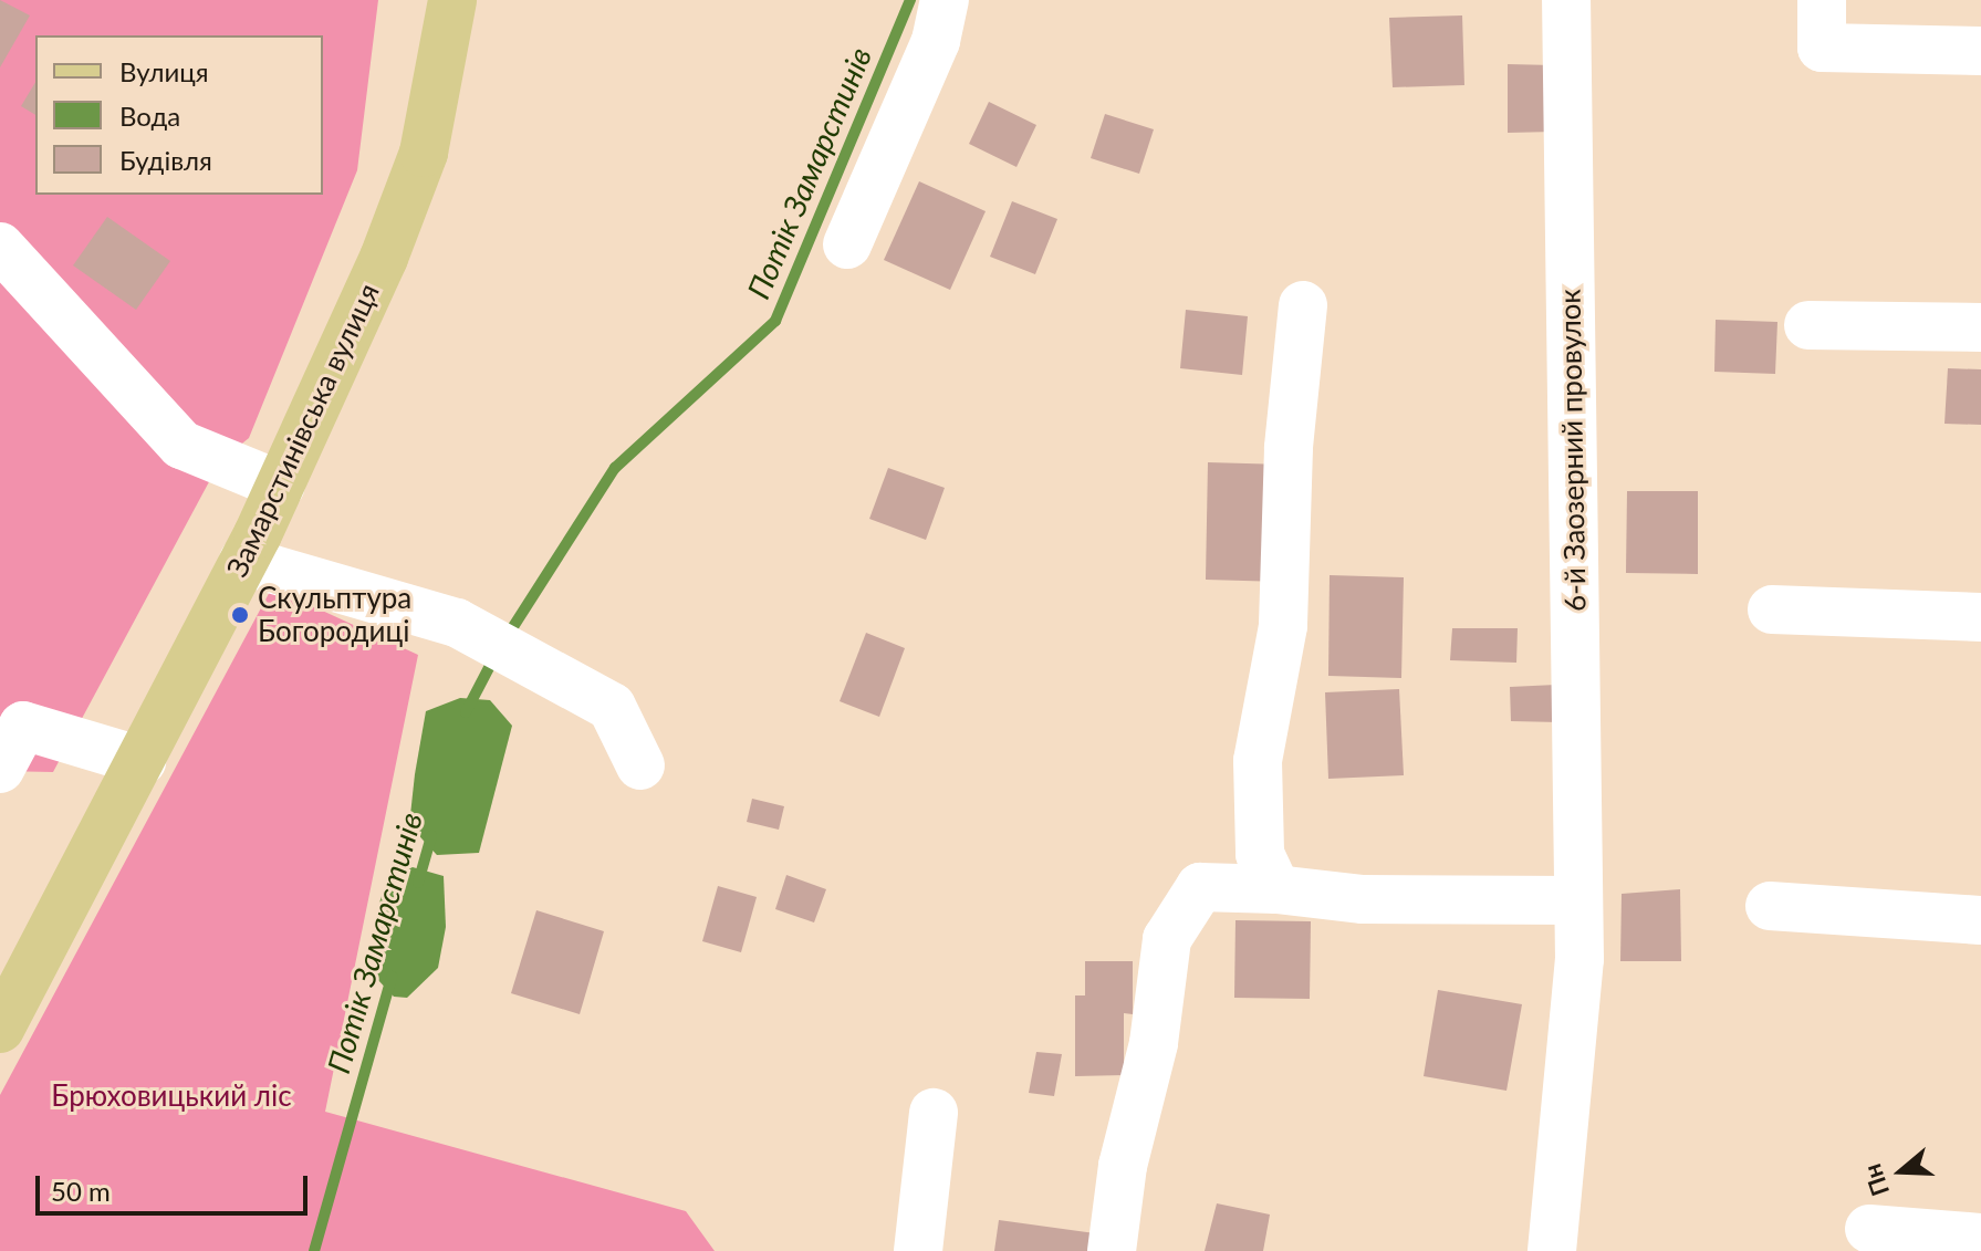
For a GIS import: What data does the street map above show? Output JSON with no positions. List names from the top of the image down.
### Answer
{
  "streets": {
    "main road": ["Замарстинівська вулиця"],
    "street": ["6-й Заозерний провулок"]
  },
  "water": ["Потік Замарстинів"],
  "parks": ["Брюховицький ліс"],
  "places": ["Скульптура Богородиці"],
  "legend": ["Вулиця", "Вода", "Будівля"],
  "scale_bar": "50 m",
  "north": "left"
}
